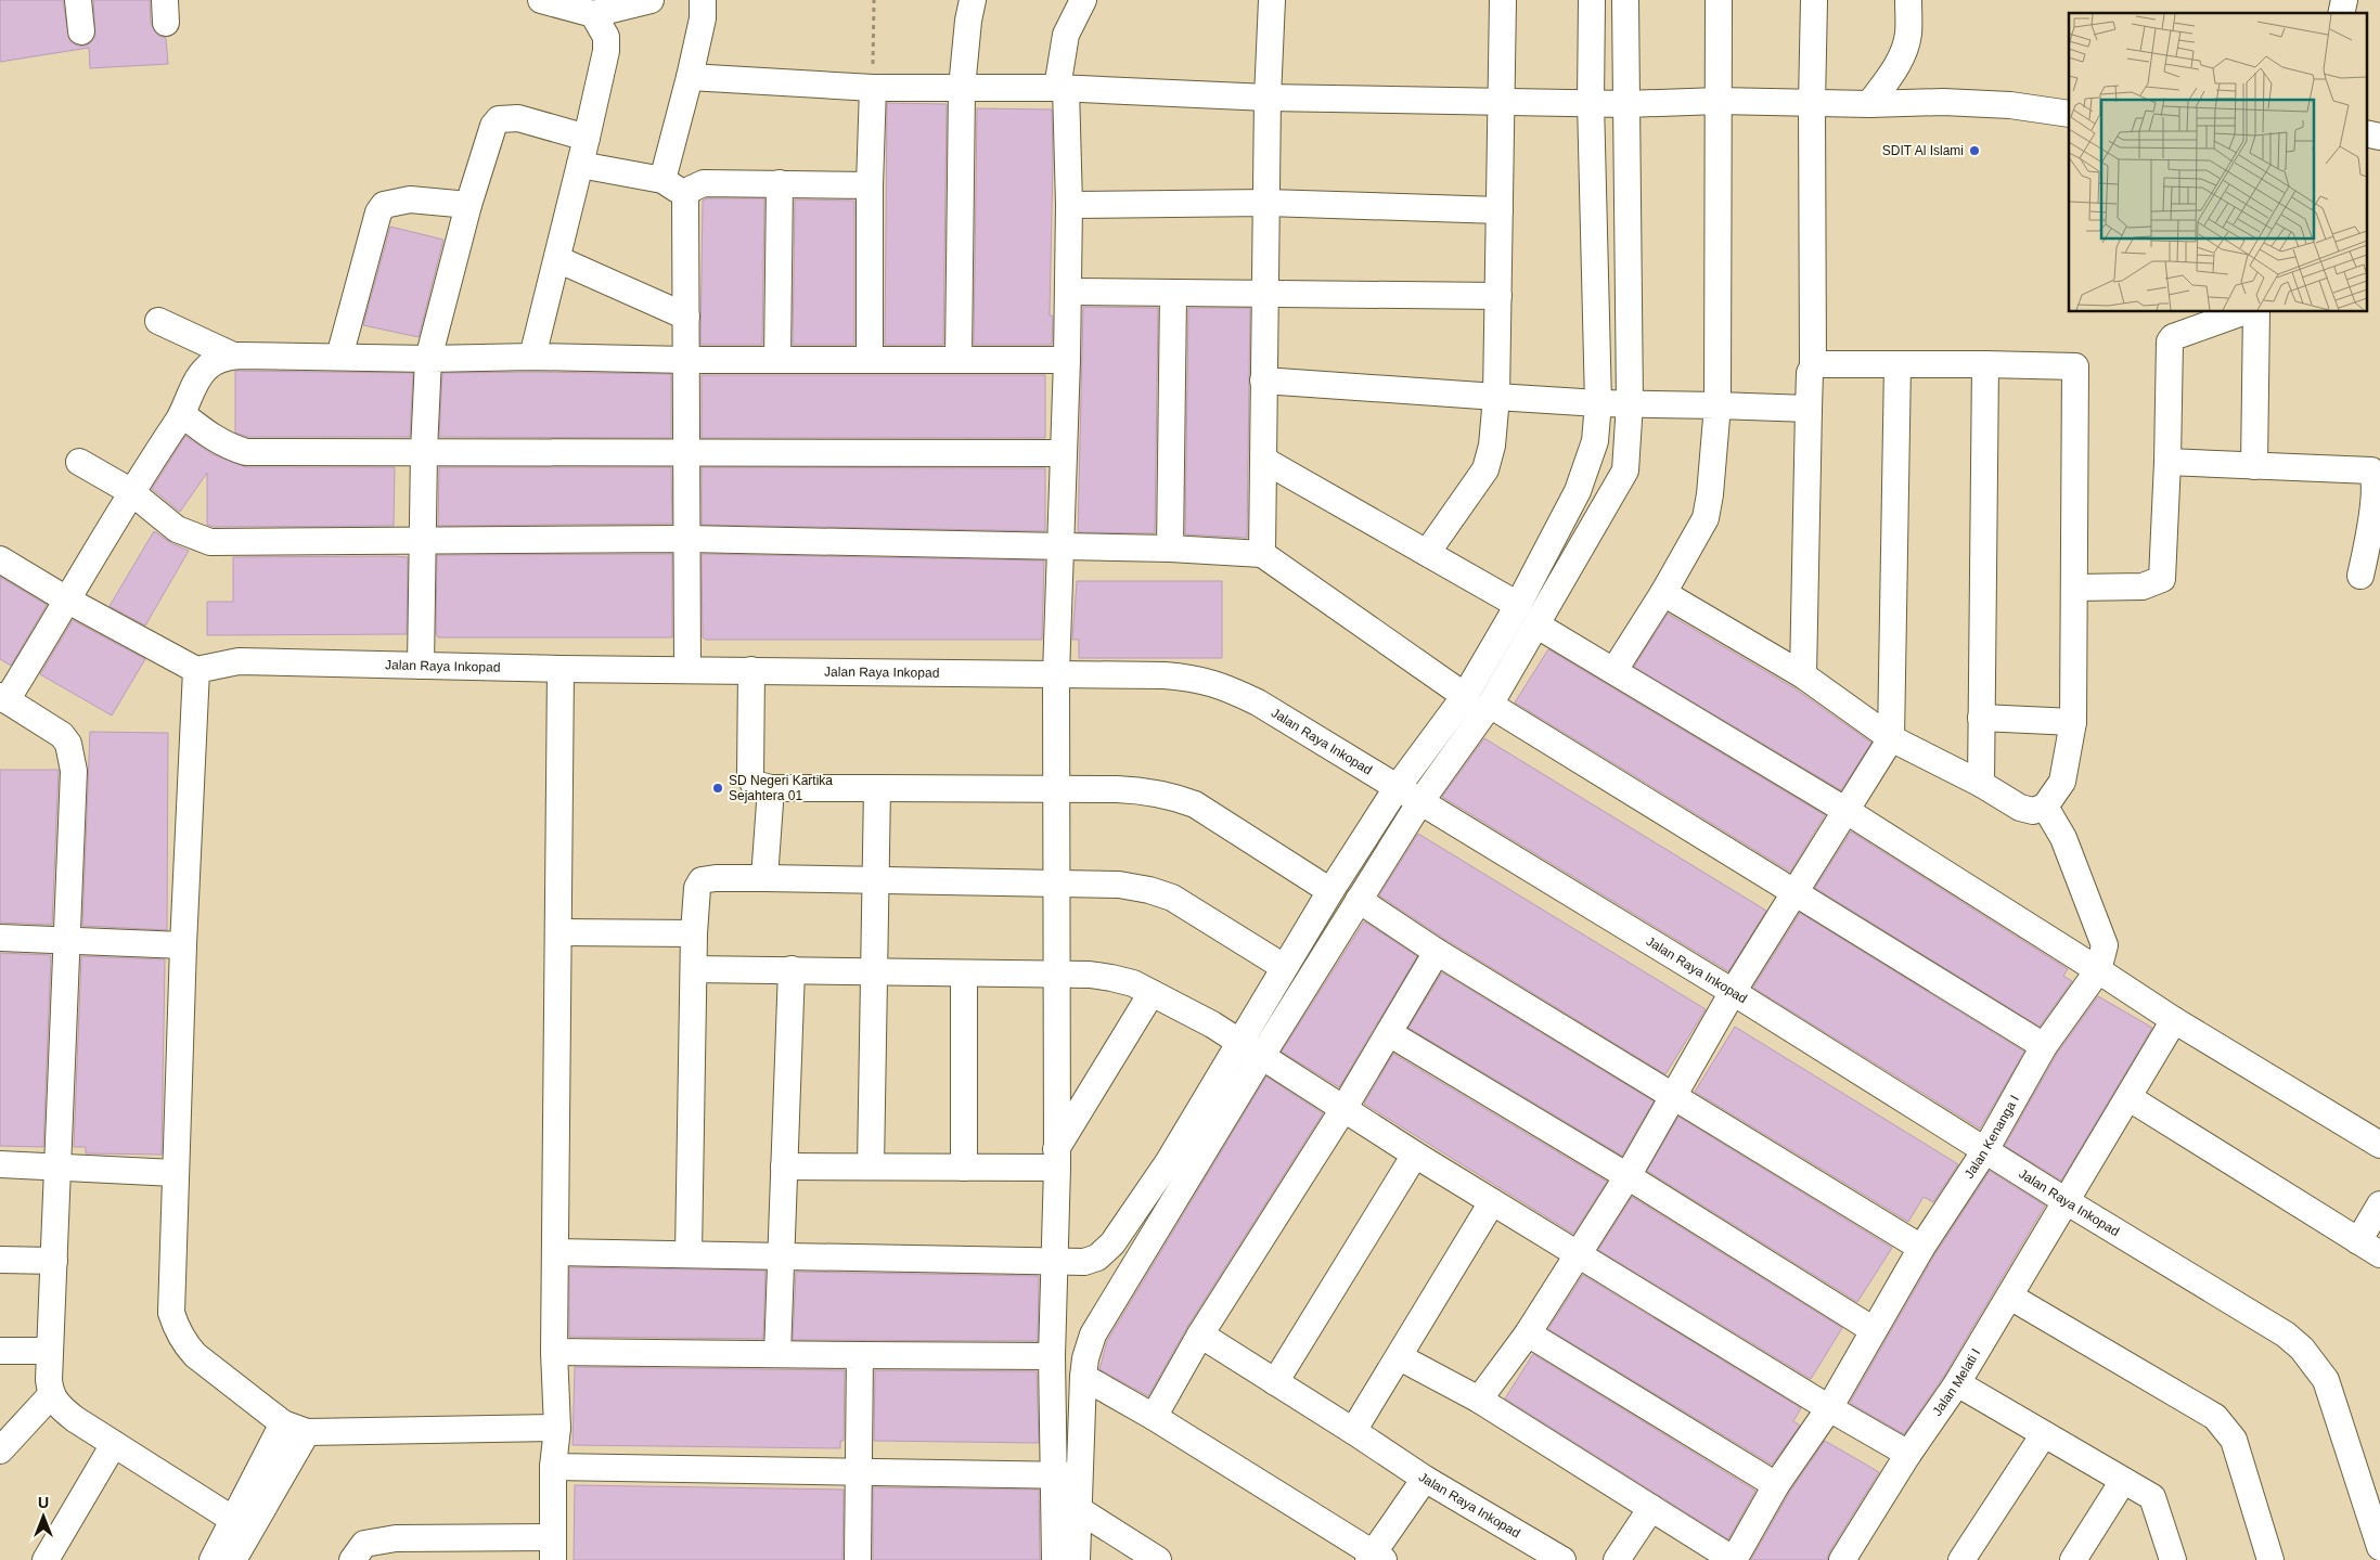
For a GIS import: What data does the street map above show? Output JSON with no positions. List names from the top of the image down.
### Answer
{
  "streets": {
    "street": ["Jalan Raya Inkopad", "Jalan Kenanga I", "Jalan Melati I"]
  },
  "crossings": [
    ["Jalan Raya Inkopad", "Jalan Kenanga I"],
    ["Jalan Raya Inkopad", "Jalan Melati I"]
  ],
  "places": ["SDIT Al Islami", "SD Negeri Kartika Sejahtera 01"],
  "north": "top"
}
